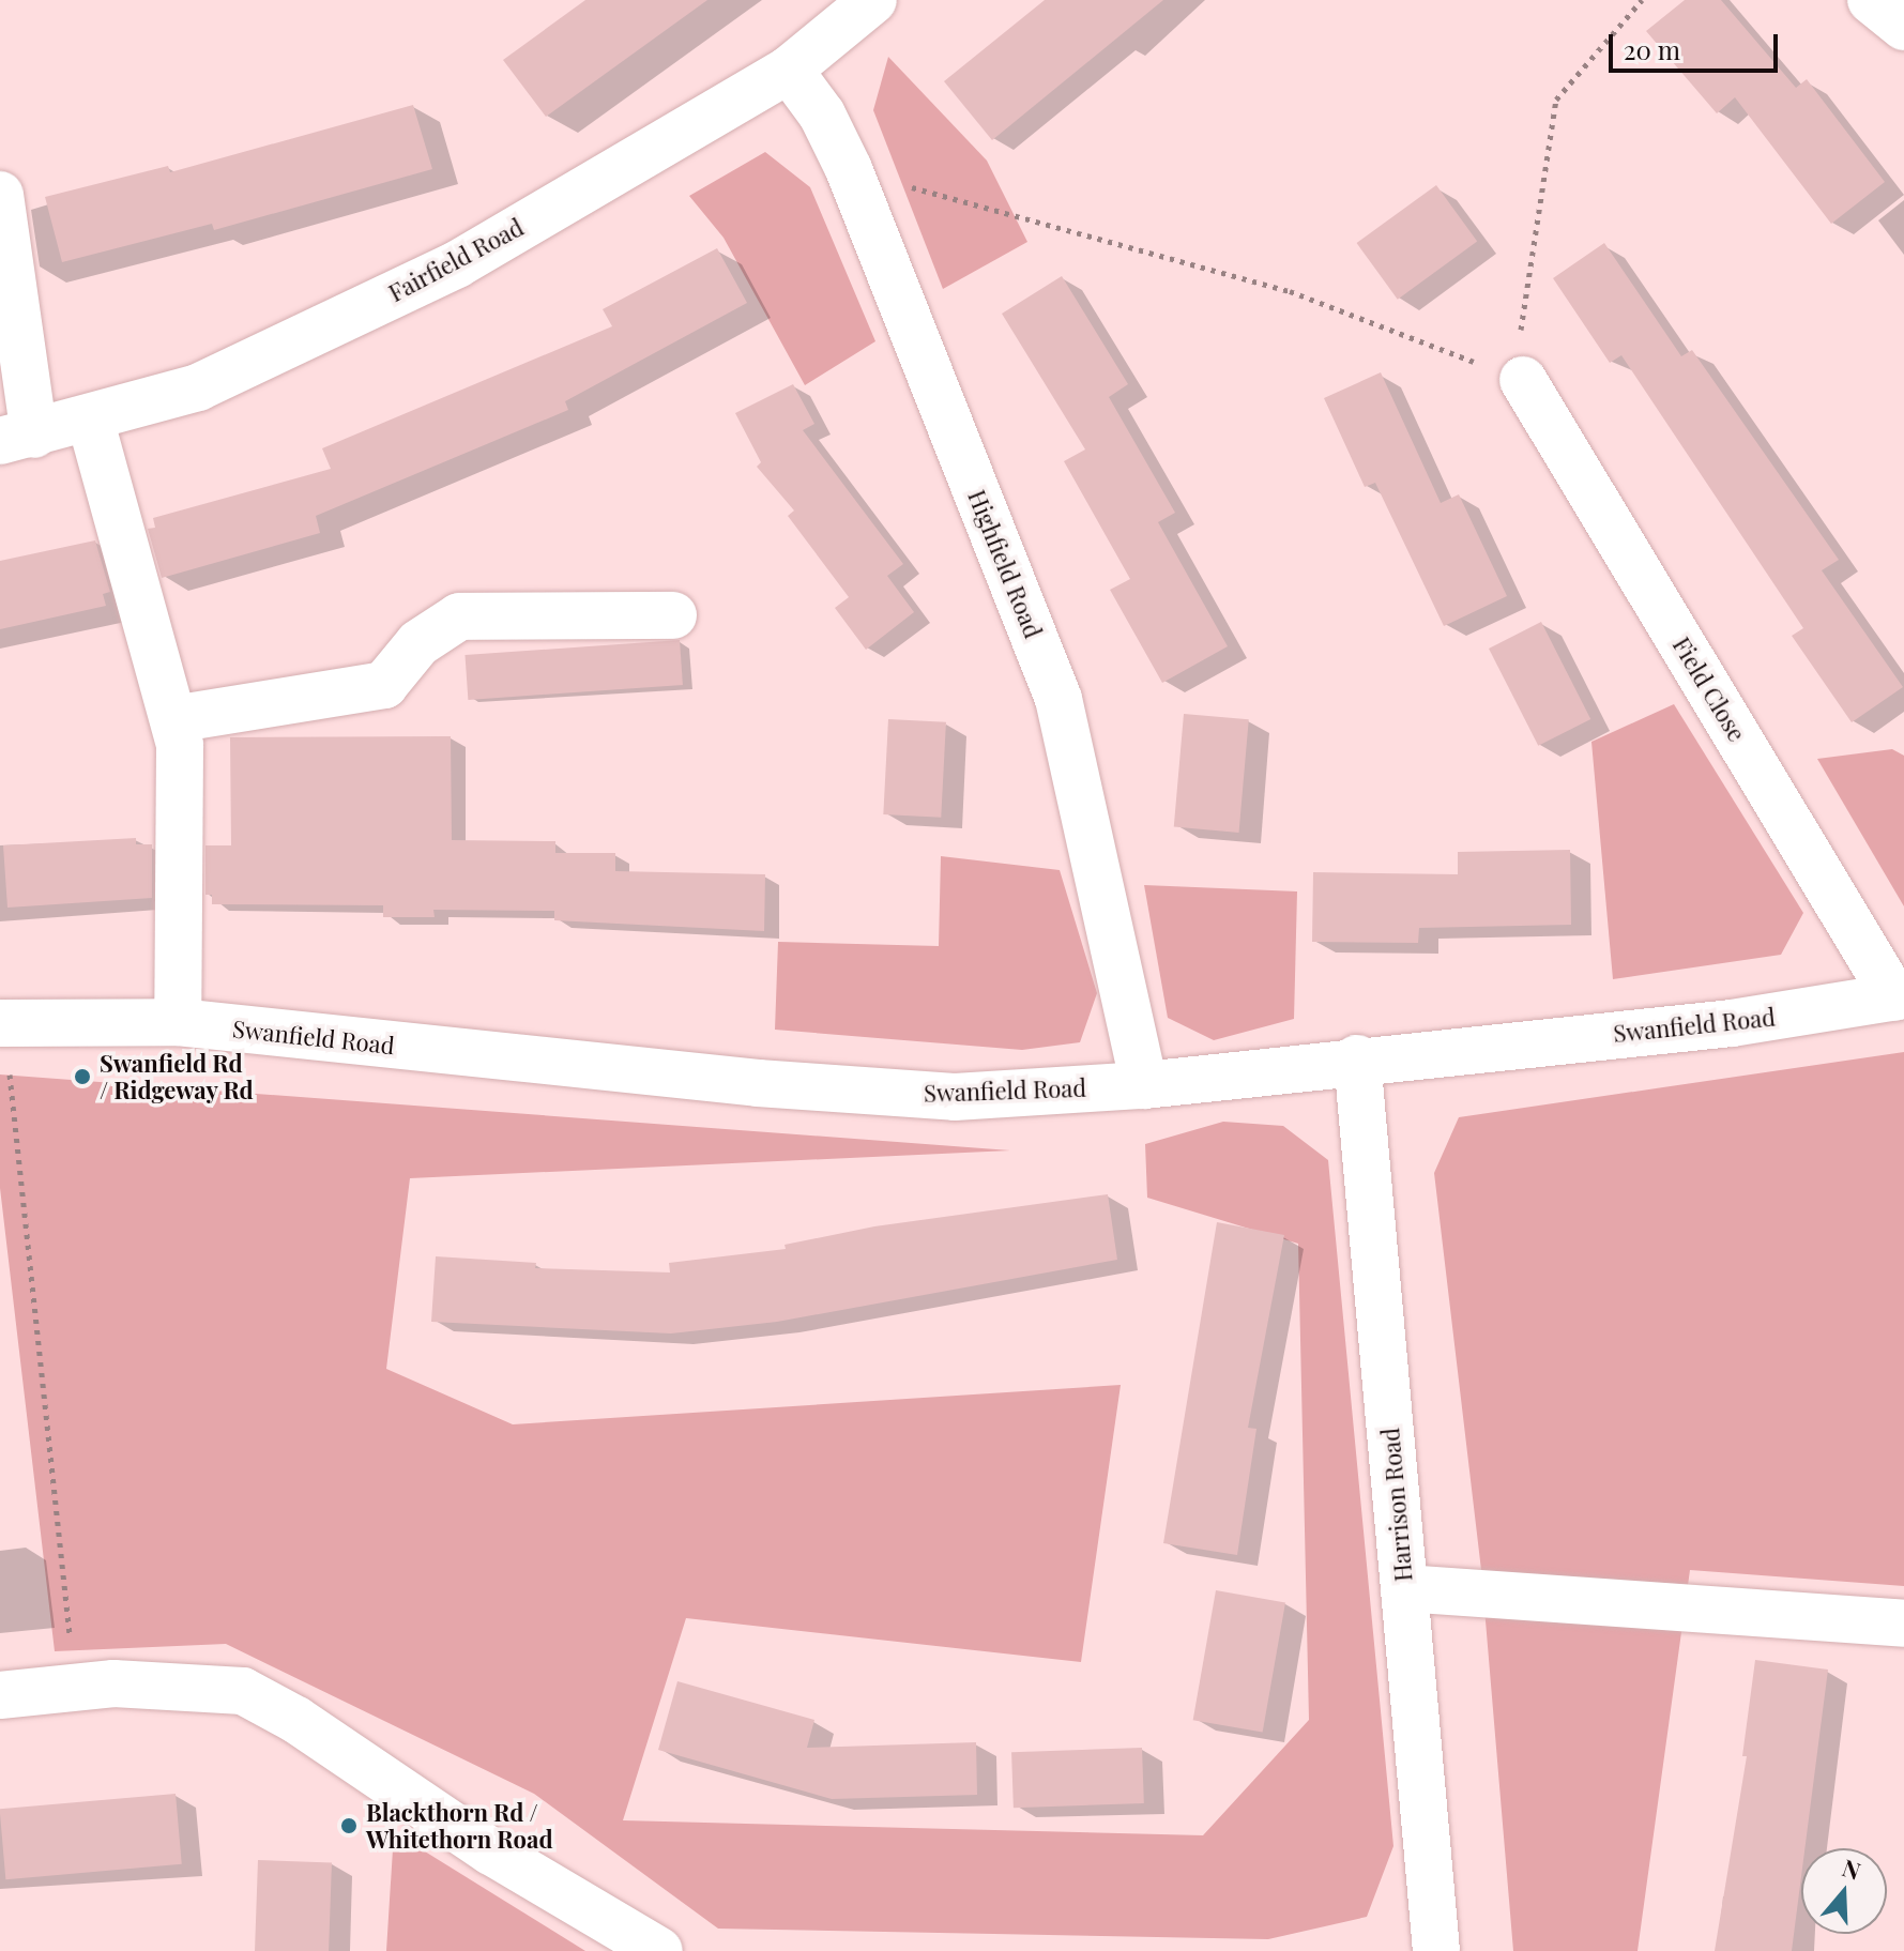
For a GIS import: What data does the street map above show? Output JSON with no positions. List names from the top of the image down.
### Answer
{
  "streets": {
    "street": [
      "Fairfield Road",
      "Highfield Road",
      "Field Close",
      "Swanfield Road",
      "Harrison Road"
    ]
  },
  "crossings": [
    ["Fairfield Road", "Highfield Road"],
    ["Highfield Road", "Swanfield Road"],
    ["Field Close", "Swanfield Road"],
    ["Swanfield Road", "Harrison Road"]
  ],
  "places": ["Swanfield Rd / Ridgeway Rd", "Blackthorn Rd / Whitethorn Road"],
  "scale_bar": "20 m",
  "north": "top"
}
